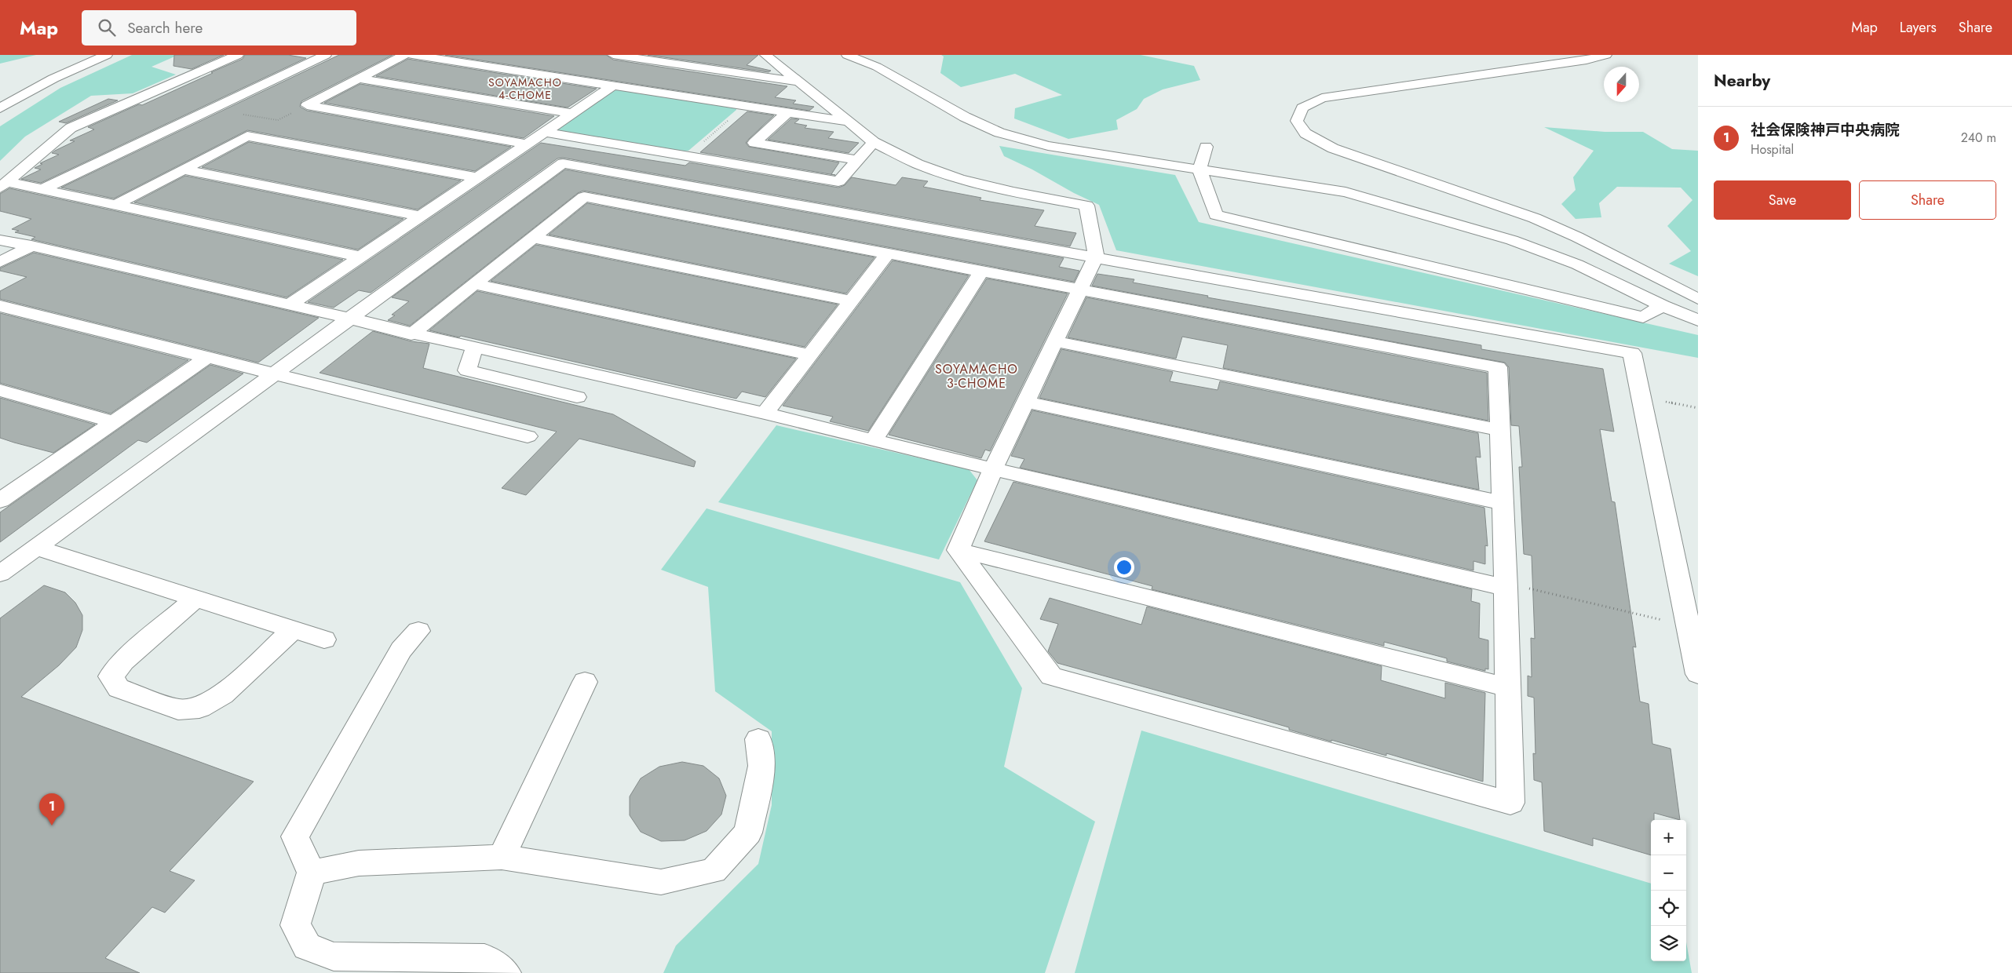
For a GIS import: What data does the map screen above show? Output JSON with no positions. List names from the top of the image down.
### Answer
{
  "districts": ["SOYAMACHO 4-CHOME", "SOYAMACHO 3-CHOME"],
  "north": "bottom",
  "page": {
    "header": "Map",
    "search": "Search here",
    "nav": ["Map", "Layers", "Share"],
    "heading": "Nearby",
    "list": [
      {
        "mark": "1",
        "name": "社会保険神戸中央病院",
        "note": "Hospital",
        "value": "240 m"
      }
    ],
    "buttons": ["Save", "Share"],
    "pins": "1",
    "map_buttons": ["+", "−"]
  }
}
